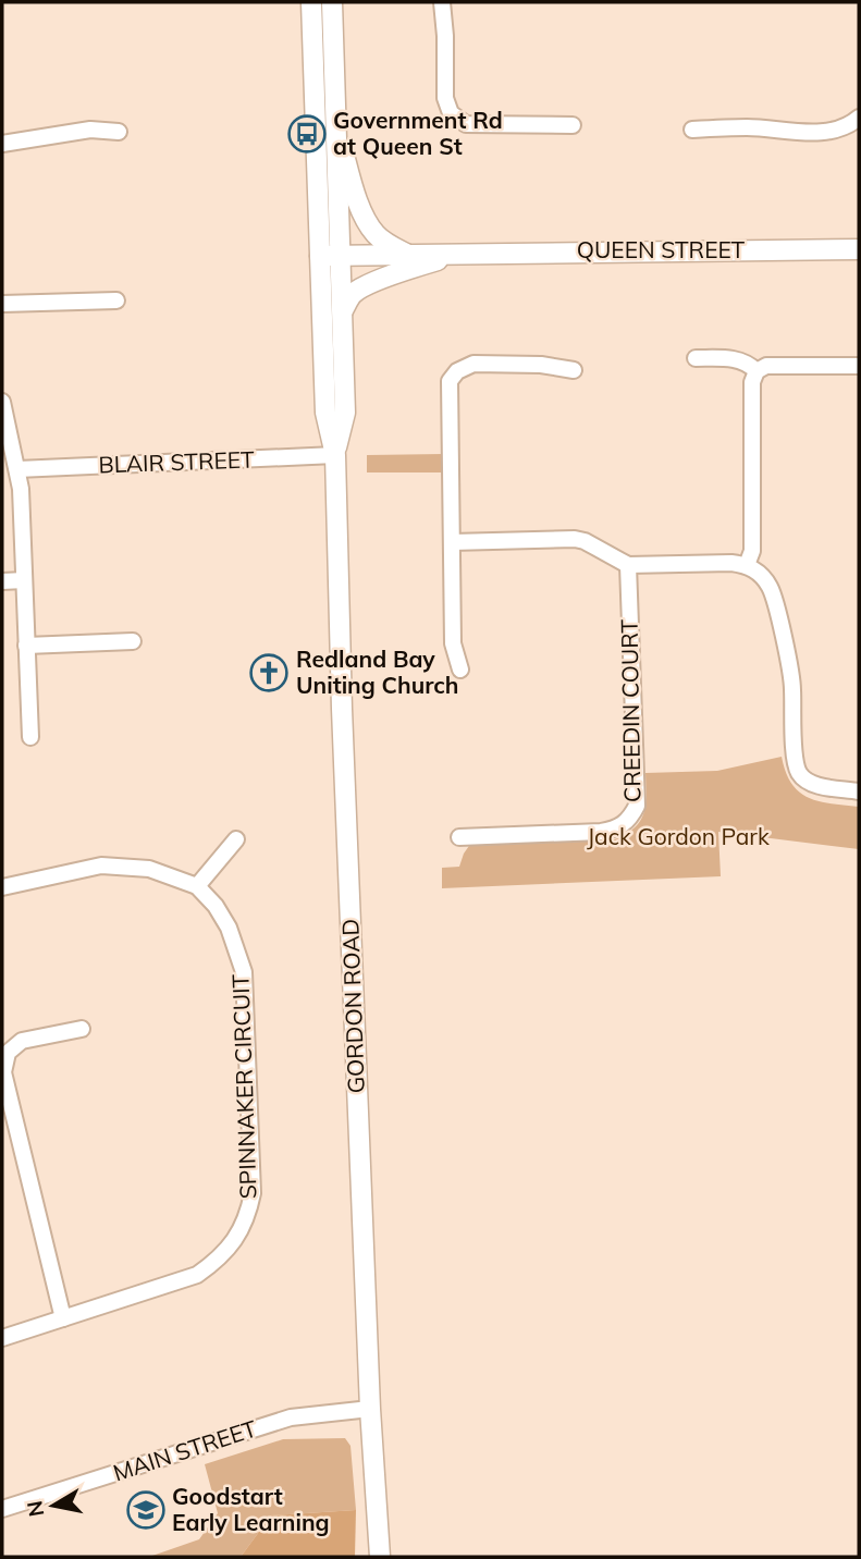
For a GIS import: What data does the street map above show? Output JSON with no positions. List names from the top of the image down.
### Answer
{
  "streets": {
    "street": [
      "QUEEN STREET",
      "BLAIR STREET",
      "CREEDIN COURT",
      "GORDON ROAD",
      "SPINNAKER CIRCUIT",
      "MAIN STREET"
    ]
  },
  "crossings": [
    ["QUEEN STREET", "GORDON ROAD"],
    ["BLAIR STREET", "GORDON ROAD"],
    ["GORDON ROAD", "MAIN STREET"]
  ],
  "parks": ["Jack Gordon Park"],
  "places": {
    "bus stop": ["Government Rd at Queen St"],
    "church": ["Redland Bay Uniting Church"],
    "school or university": ["Goodstart Early Learning"]
  },
  "north": "left"
}
